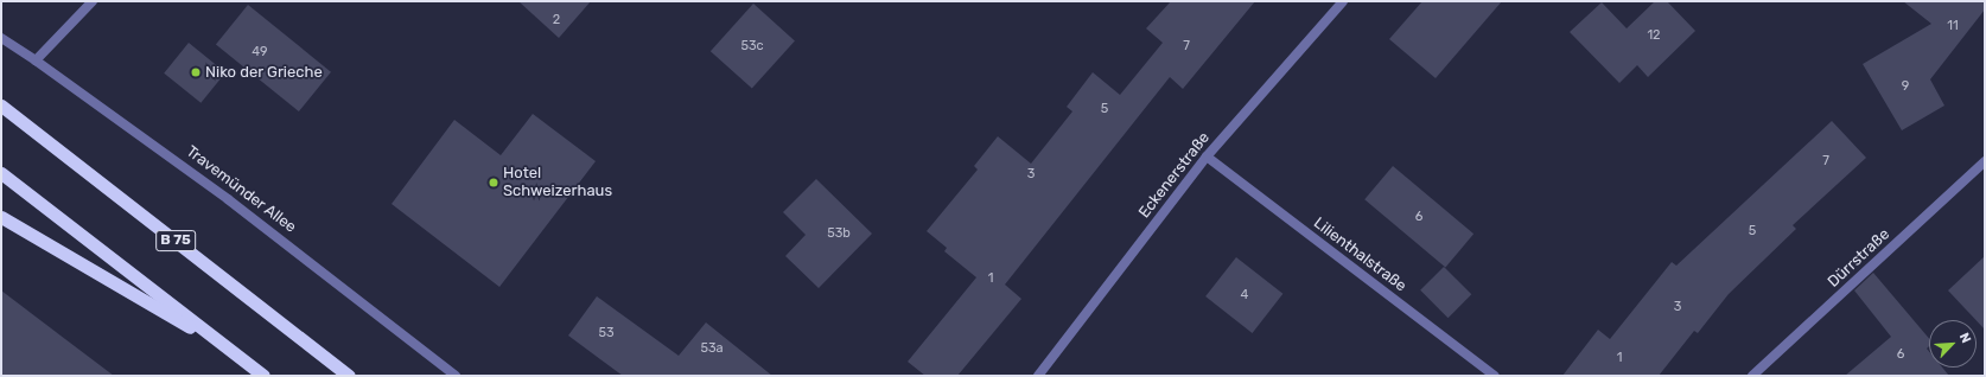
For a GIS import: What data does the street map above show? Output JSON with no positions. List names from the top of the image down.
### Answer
{
  "streets": {
    "highway": ["B 75"],
    "street": [
      "Eckenerstraße",
      "Travemünder Allee",
      "Lilienthalstraße",
      "Dürrstraße"
    ]
  },
  "crossings": [
    ["Eckenerstraße", "Lilienthalstraße"]
  ],
  "places": ["Niko der Grieche", "Hotel Schweizerhaus"],
  "house_numbers": [
    "2",
    "11",
    "12",
    "53c",
    "7",
    "49",
    "9",
    "5",
    "7",
    "3",
    "6",
    "5",
    "53b",
    "1",
    "4",
    "3",
    "53",
    "53a",
    "6",
    "1"
  ],
  "north": "top right"
}
